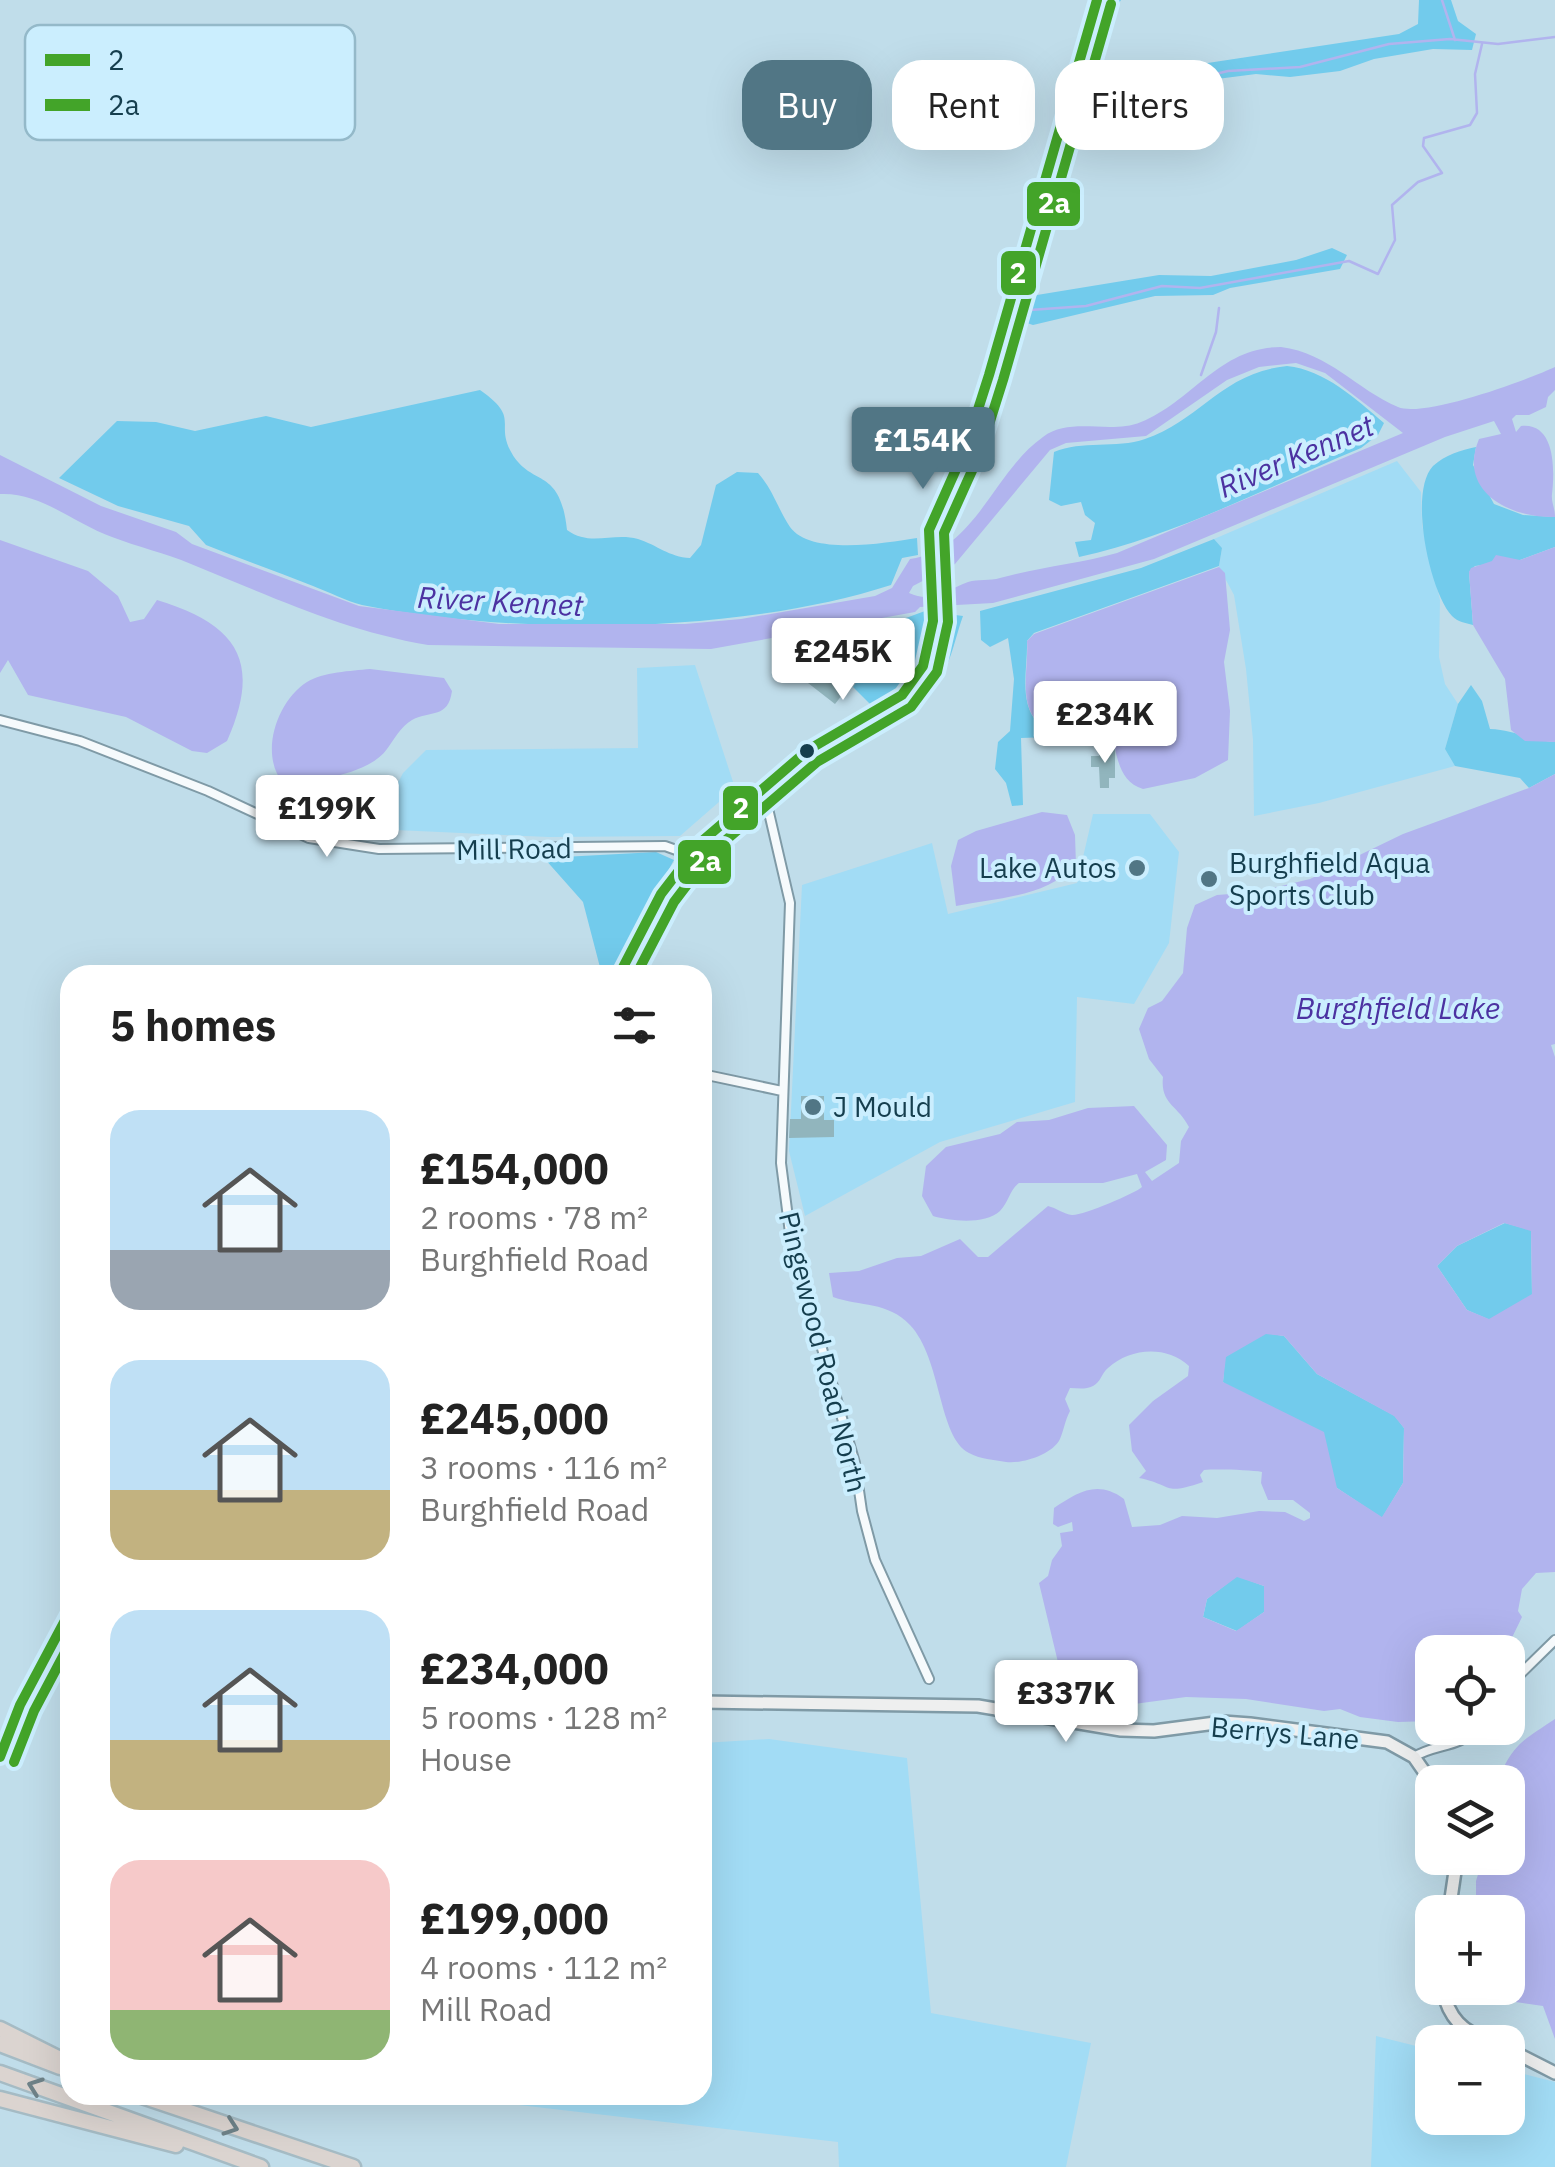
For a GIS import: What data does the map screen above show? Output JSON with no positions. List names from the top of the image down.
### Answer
{
  "streets": {
    "street": ["Mill Road", "Pingewood Road North", "Berrys Lane"]
  },
  "water": ["River Kennet", "Burghfield Lake"],
  "places": ["Lake Autos", "Burghfield Aqua Sports Club", "J Mould"],
  "lines": ["transit line 2", "transit line 2a"],
  "legend": ["2", "2a"],
  "page": {
    "chip": ["Buy", "Rent", "Filters"],
    "price": [
      "£154K",
      "£245K",
      "£234K",
      "£199K",
      "£337K"
    ],
    "heading": "5 homes",
    "list": [
      {
        "name": "£154,000",
        "note": "2 rooms · 78 m² · Burghfield Road"
      },
      {
        "name": "£245,000",
        "note": "3 rooms · 116 m² · Burghfield Road"
      },
      {
        "name": "£234,000",
        "note": "5 rooms · 128 m² · House"
      },
      {
        "name": "£199,000",
        "note": "4 rooms · 112 m² · Mill Road"
      }
    ],
    "map_buttons": ["+", "−"]
  }
}
